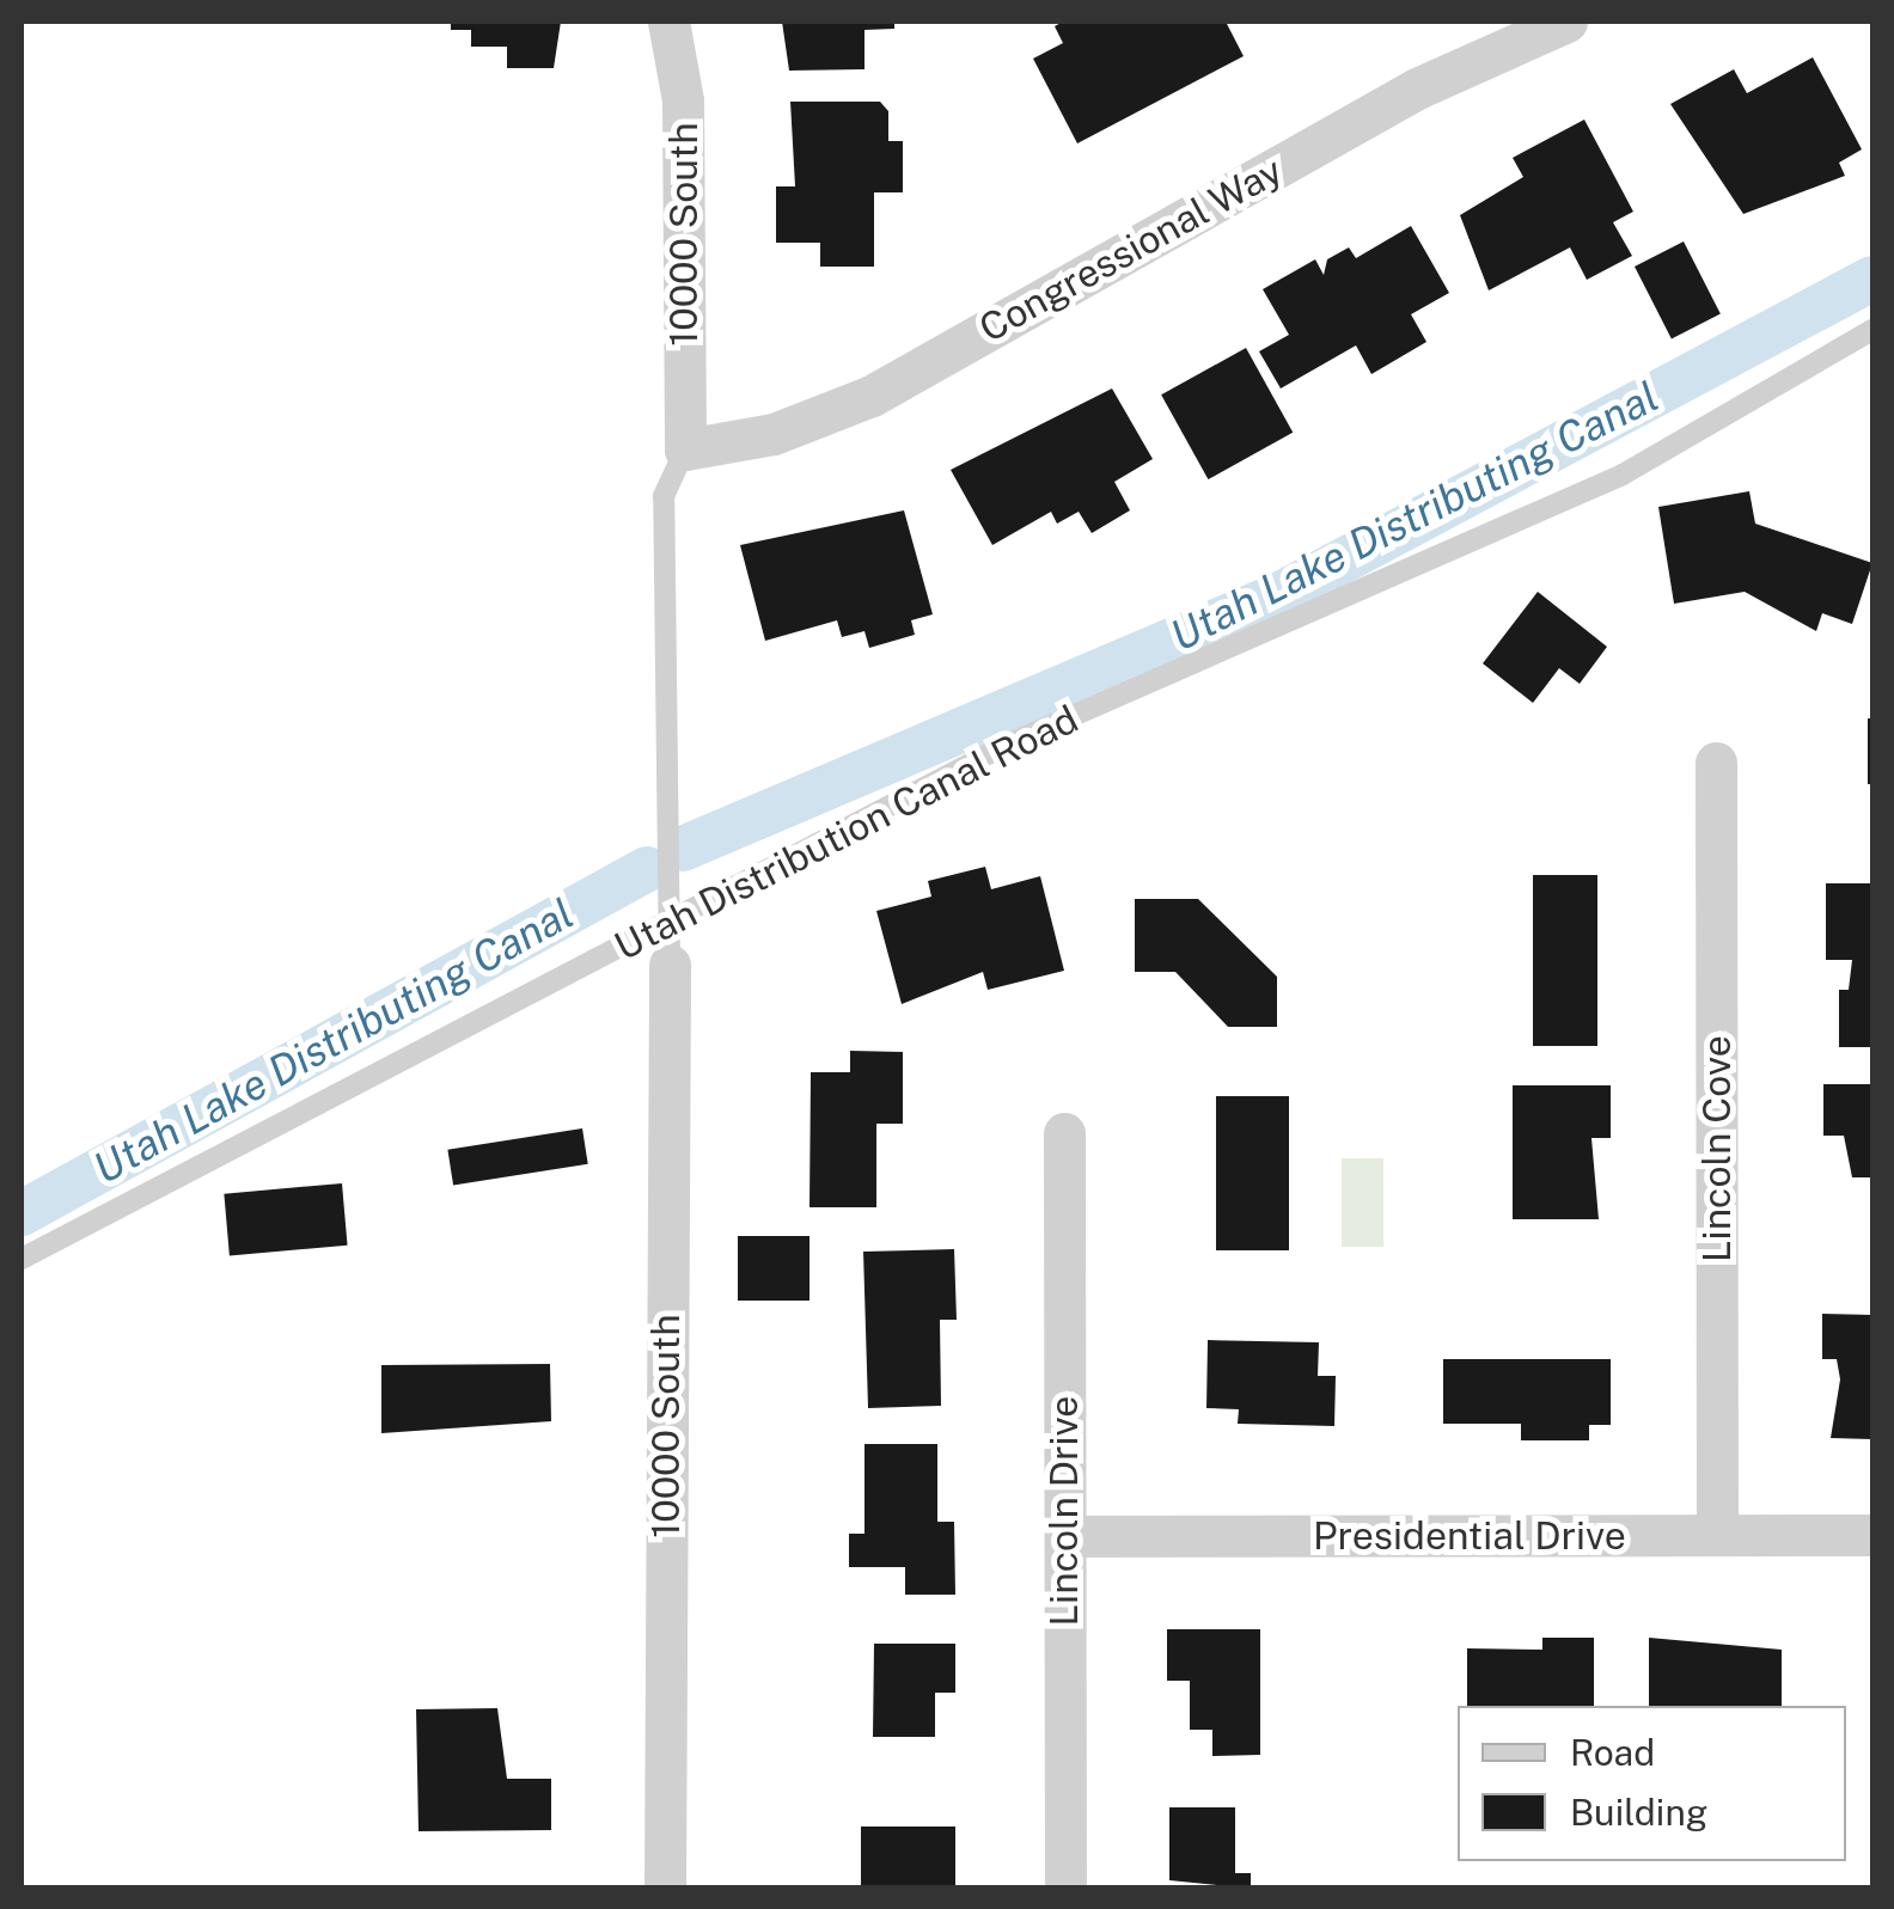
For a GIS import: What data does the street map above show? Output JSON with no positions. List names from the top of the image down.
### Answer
{
  "streets": {
    "street": [
      "10000 South",
      "Congressional Way",
      "Lincoln Cove",
      "Lincoln Drive",
      "Presidential Drive"
    ],
    "lane": ["Utah Distribution Canal Road"]
  },
  "crossings": [
    ["10000 South", "Congressional Way"],
    ["Lincoln Cove", "Presidential Drive"],
    ["Lincoln Drive", "Presidential Drive"]
  ],
  "water": ["Utah Lake Distributing Canal"],
  "legend": ["Road", "Building"]
}
